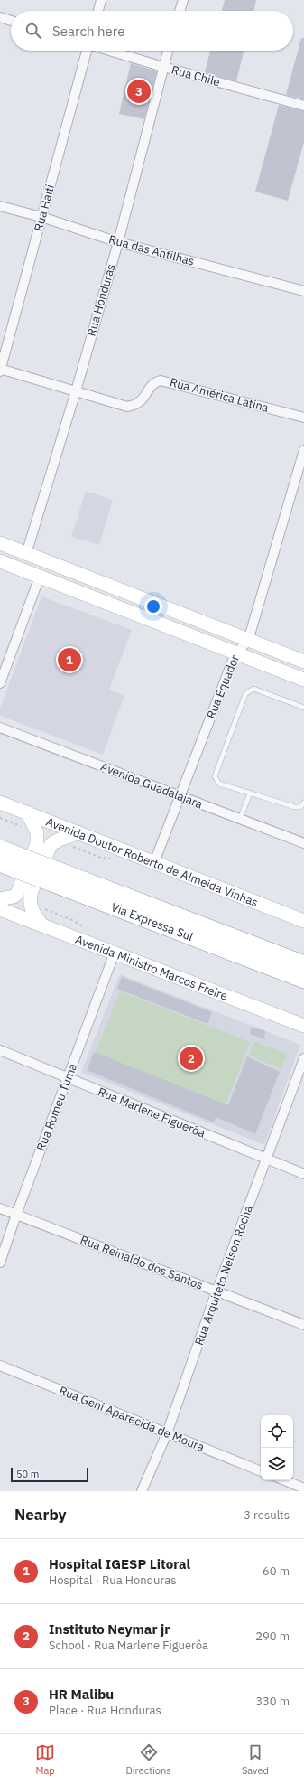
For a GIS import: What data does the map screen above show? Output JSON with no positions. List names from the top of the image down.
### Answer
{
  "streets": {
    "highway": ["Via Expressa Sul"],
    "main road": ["Avenida Doutor Roberto de Almeida Vinhas", "Avenida Ministro Marcos Freire"],
    "street": [
      "Rua Chile",
      "Rua Haiti",
      "Rua das Antilhas",
      "Rua Honduras",
      "Rua América Latina",
      "Rua Equador",
      "Avenida Guadalajara",
      "Rua Romeu Tuma",
      "Rua Marlene Figuerôa",
      "Rua Reinaldo dos Santos",
      "Rua Arquiteto Nelson Rocha",
      "Rua Geni Aparecida de Moura"
    ]
  },
  "crossings": [
    ["Rua Chile", "Rua Honduras"],
    ["Rua Haiti", "Rua das Antilhas"],
    ["Rua Haiti", "Rua América Latina"],
    ["Rua das Antilhas", "Rua Honduras"],
    ["Rua Honduras", "Rua América Latina"],
    ["Rua Equador", "Avenida Guadalajara"],
    ["Rua Equador", "Avenida Doutor Roberto de Almeida Vinhas"],
    ["Avenida Ministro Marcos Freire", "Rua Romeu Tuma"],
    ["Rua Romeu Tuma", "Rua Marlene Figuerôa"],
    ["Rua Romeu Tuma", "Rua Reinaldo dos Santos"],
    ["Rua Marlene Figuerôa", "Rua Arquiteto Nelson Rocha"],
    ["Rua Reinaldo dos Santos", "Rua Arquiteto Nelson Rocha"],
    ["Rua Arquiteto Nelson Rocha", "Rua Geni Aparecida de Moura"]
  ],
  "scale_bar": "50 m",
  "page": {
    "search": "Search here",
    "pins": ["3", "1", "2"],
    "scale": "50 m",
    "heading": ["Nearby", "3 results"],
    "list": [
      {
        "mark": "1",
        "name": "Hospital IGESP Litoral",
        "note": "Hospital · Rua Honduras",
        "value": "60 m"
      },
      {
        "mark": "2",
        "name": "Instituto Neymar jr",
        "note": "School · Rua Marlene Figuerôa",
        "value": "290 m"
      },
      {
        "mark": "3",
        "name": "HR Malibu",
        "note": "Place · Rua Honduras",
        "value": "330 m"
      }
    ],
    "nav": ["Map", "Directions", "Saved"]
  }
}
